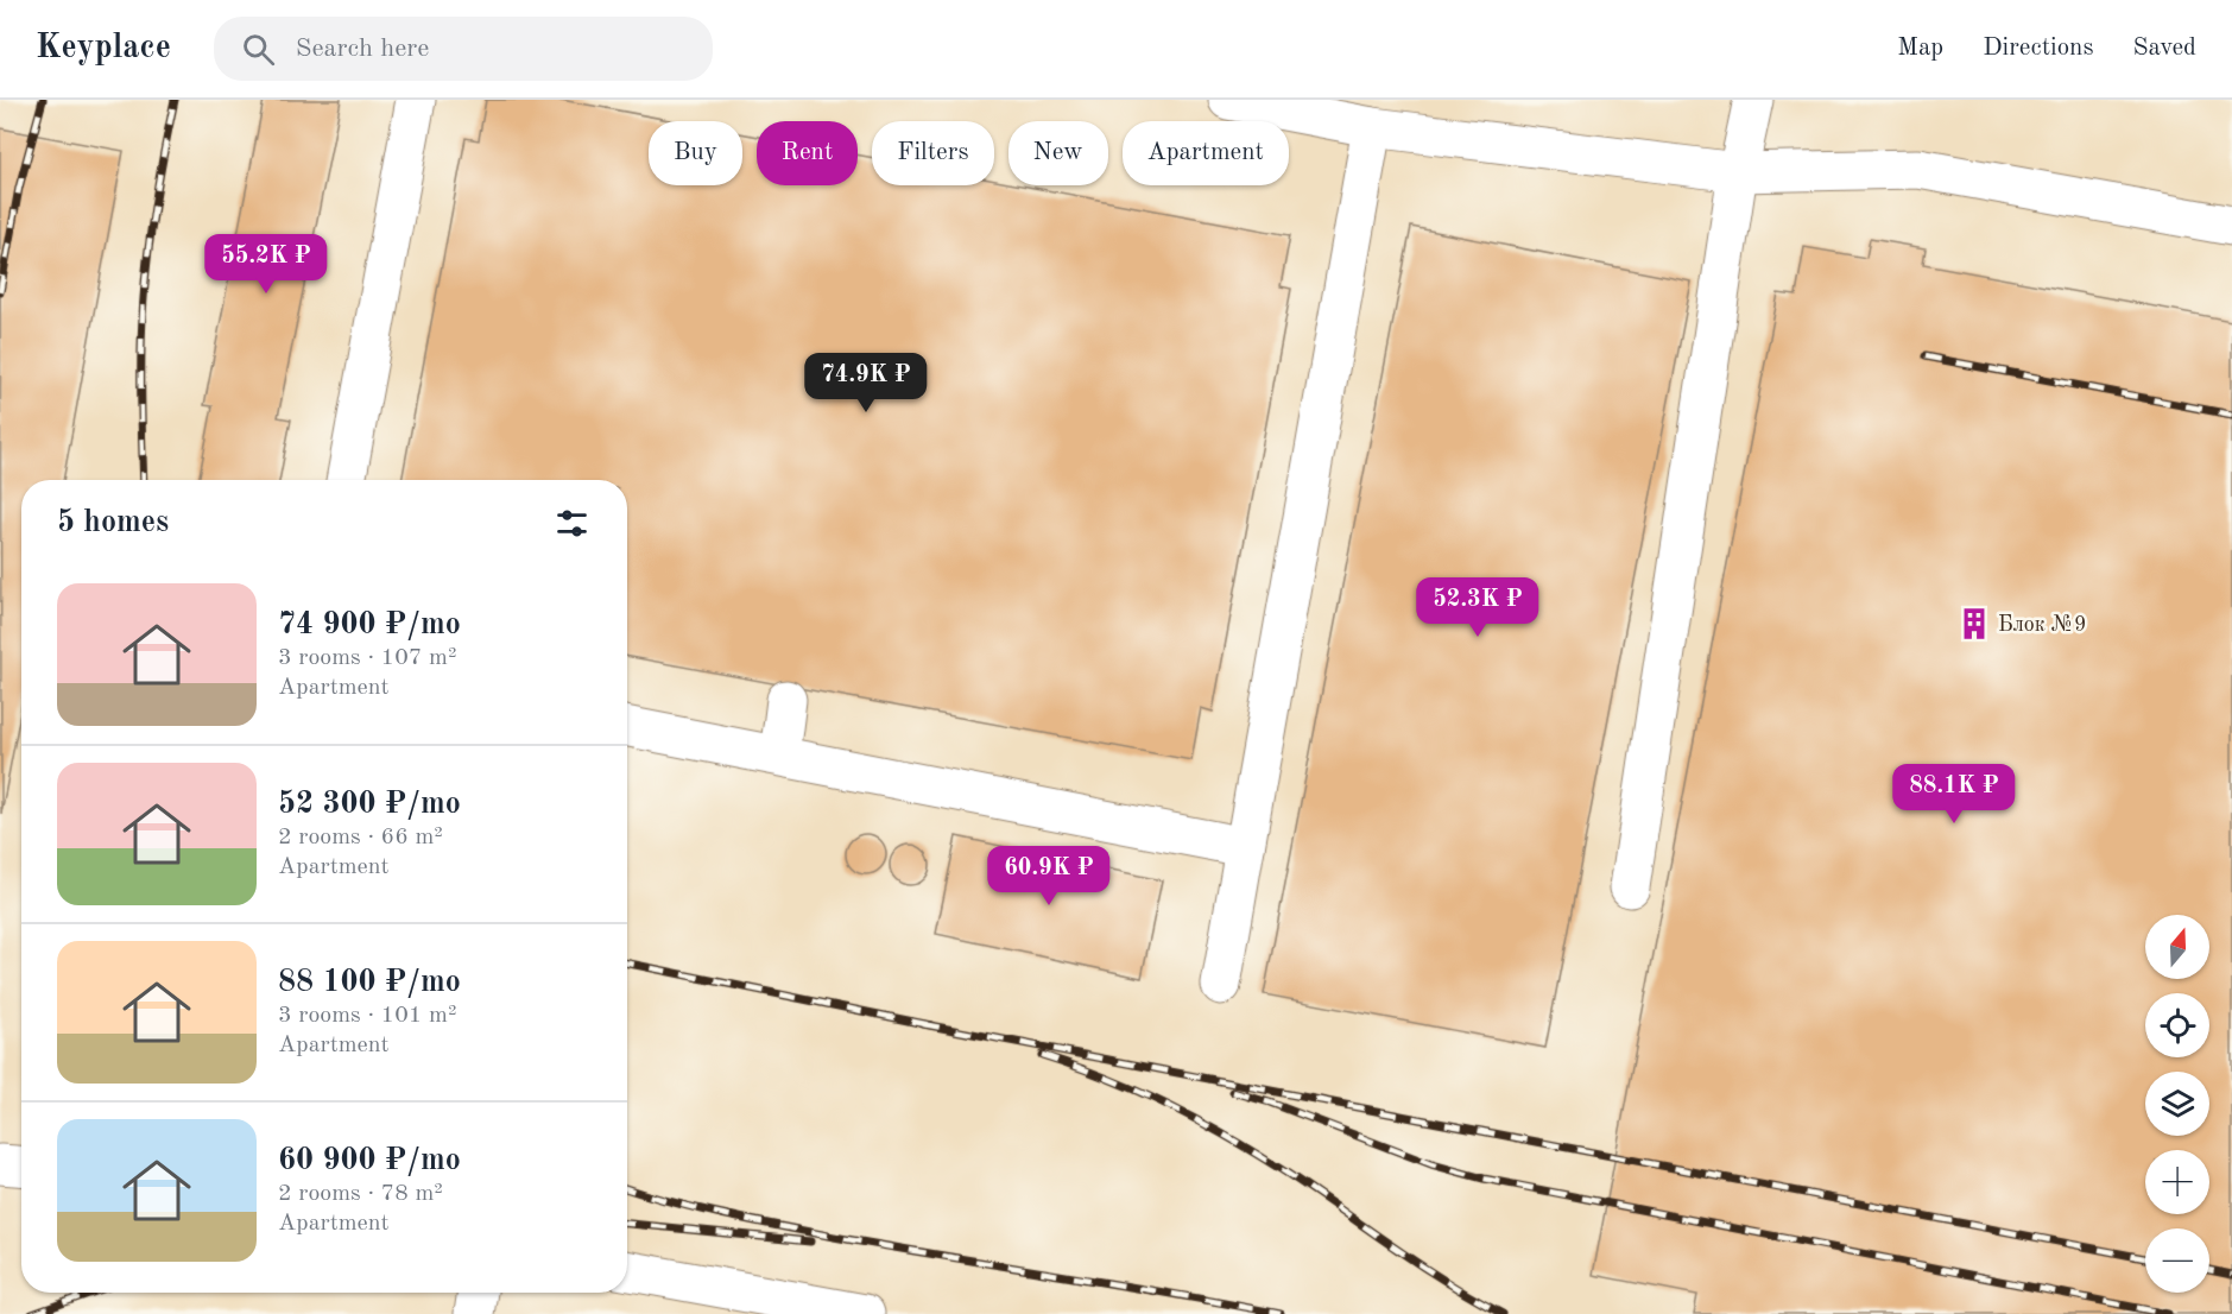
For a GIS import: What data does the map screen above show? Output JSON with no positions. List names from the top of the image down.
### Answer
{
  "places": {
    "building": ["Блок №9"]
  },
  "north": "top",
  "page": {
    "header": "Keyplace",
    "search": "Search here",
    "nav": ["Map", "Directions", "Saved"],
    "chip": [
      "Buy",
      "Rent",
      "Filters",
      "New",
      "Apartment"
    ],
    "price": [
      "55.2K ₽",
      "74.9K ₽",
      "52.3K ₽",
      "88.1K ₽",
      "60.9K ₽"
    ],
    "heading": "5 homes",
    "list": [
      {
        "name": "74 900 ₽/mo",
        "note": "3 rooms · 107 m² · Apartment"
      },
      {
        "name": "52 300 ₽/mo",
        "note": "2 rooms · 66 m² · Apartment"
      },
      {
        "name": "88 100 ₽/mo",
        "note": "3 rooms · 101 m² · Apartment"
      },
      {
        "name": "60 900 ₽/mo",
        "note": "2 rooms · 78 m² · Apartment"
      }
    ],
    "map_buttons": ["+", "−"]
  }
}
